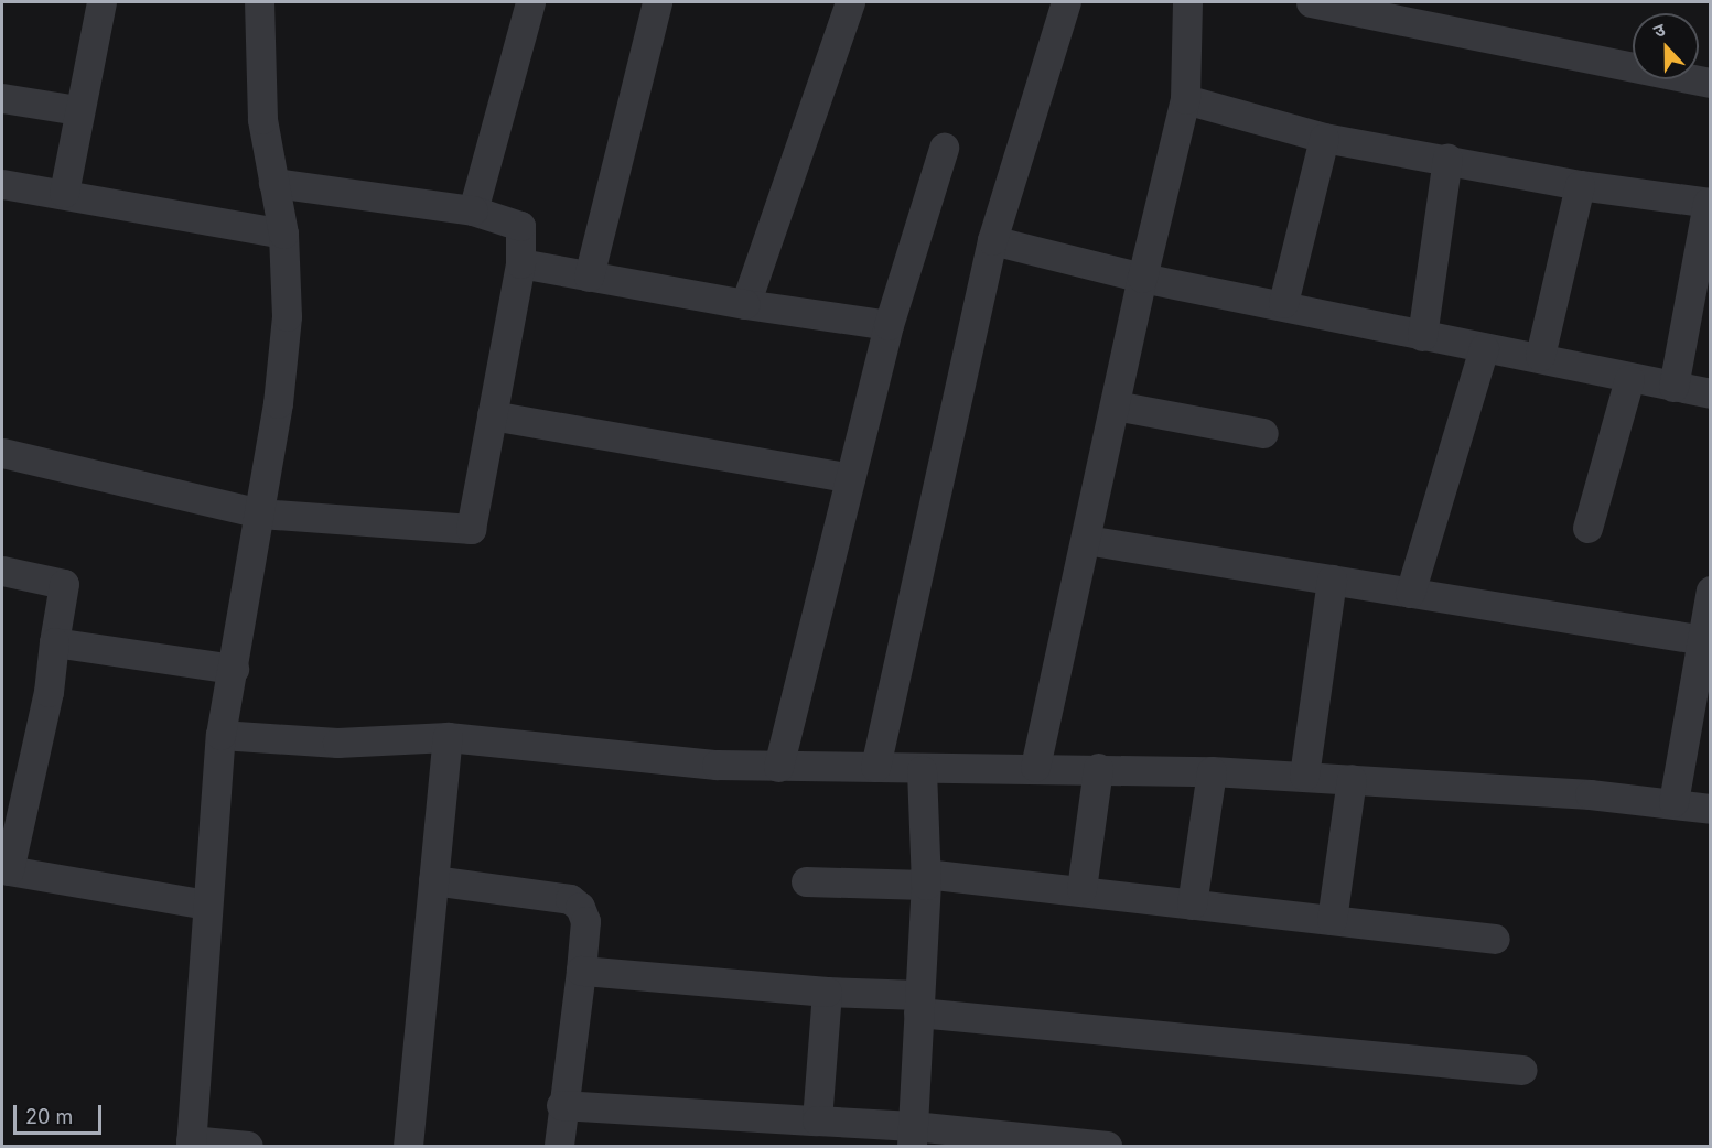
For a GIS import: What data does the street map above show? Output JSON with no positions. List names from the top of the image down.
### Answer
{
  "scale_bar": "20 m",
  "north": "top"
}
